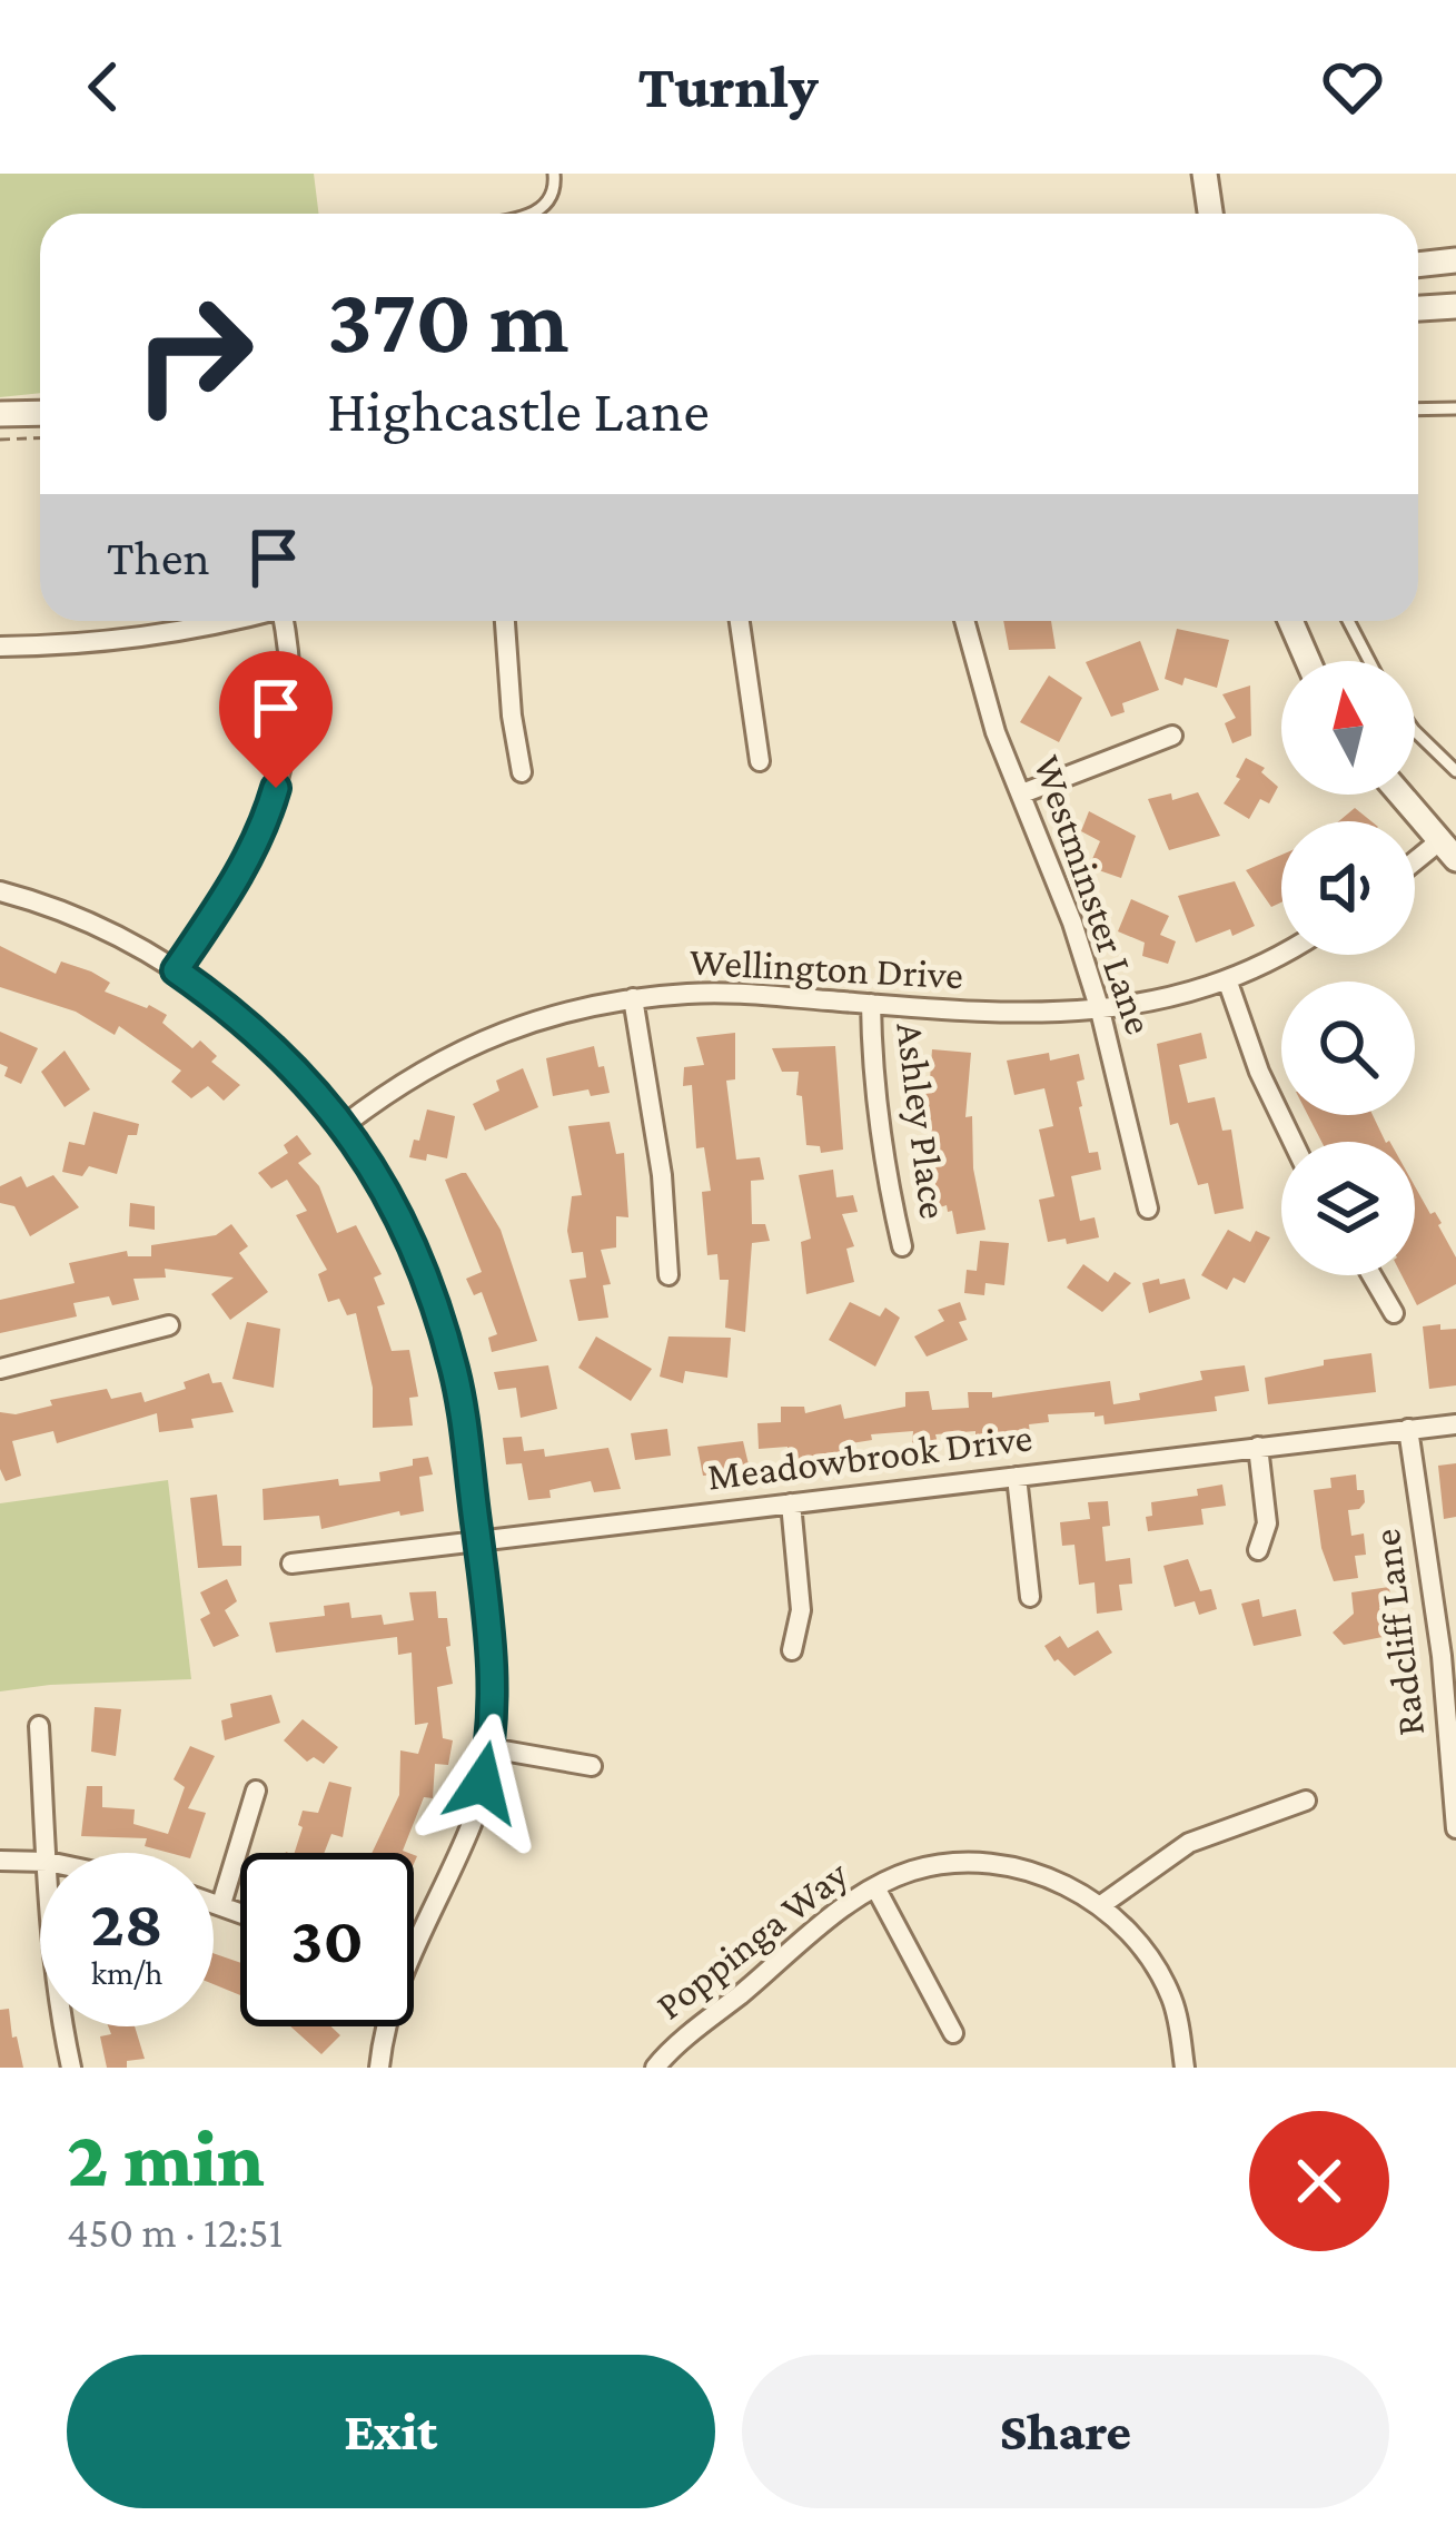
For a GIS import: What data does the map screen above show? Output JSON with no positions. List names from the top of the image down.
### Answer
{
  "streets": {
    "street": [
      "Westminster Lane",
      "Wellington Drive",
      "Ashley Place",
      "Meadowbrook Drive",
      "Radcliff Lane",
      "Poppinga Way"
    ]
  },
  "crossings": [
    ["Westminster Lane", "Wellington Drive"],
    ["Wellington Drive", "Ashley Place"],
    ["Meadowbrook Drive", "Radcliff Lane"]
  ],
  "north": "top",
  "page": {
    "header": "Turnly",
    "turn": ["370 m", "Highcastle Lane"],
    "then": "Then",
    "speed": "28 km/h",
    "limit": "30",
    "heading": ["2 min", "450 m · 12:51"],
    "buttons": ["Exit", "Share"]
  }
}
